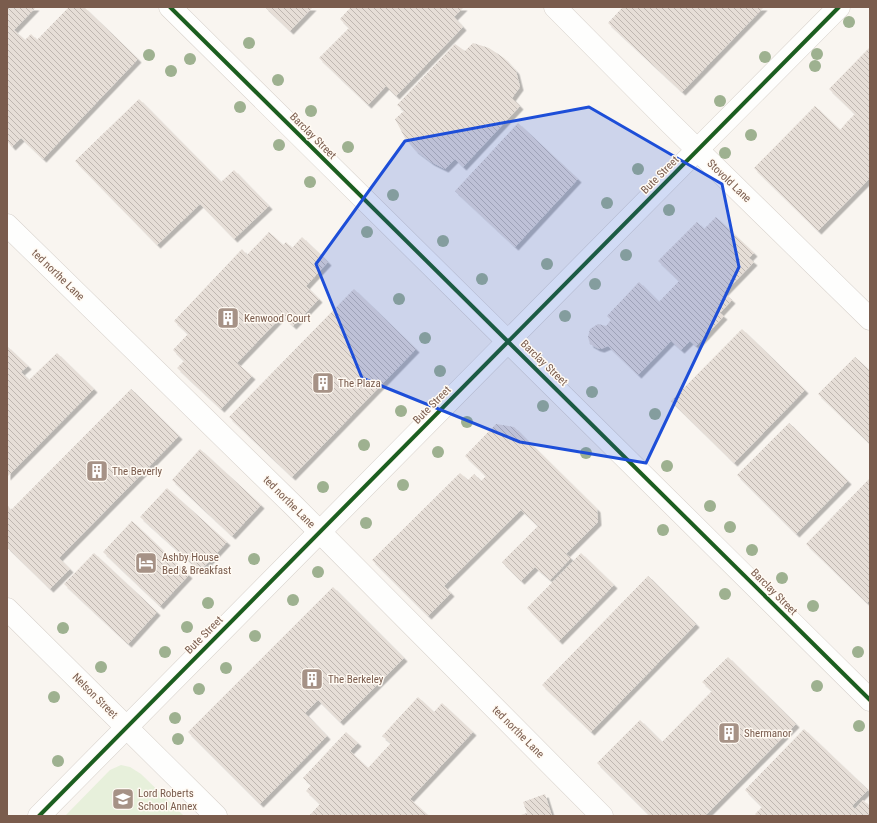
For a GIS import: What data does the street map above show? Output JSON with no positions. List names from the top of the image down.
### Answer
{
  "streets": {
    "street": [
      "Barclay Street",
      "Bute Street",
      "Stovold Lane",
      "ted northe Lane",
      "Nelson Street"
    ]
  },
  "crossings": [
    ["Barclay Street", "Bute Street"],
    ["Bute Street", "Stovold Lane"],
    ["Bute Street", "ted northe Lane"],
    ["Bute Street", "Nelson Street"]
  ],
  "places": {
    "building": [
      "Kenwood Court",
      "The Plaza",
      "The Beverly",
      "The Berkeley",
      "Shermanor"
    ],
    "hotel": ["Ashby House Bed & Breakfast"],
    "school or university": ["Lord Roberts School Annex"]
  }
}
